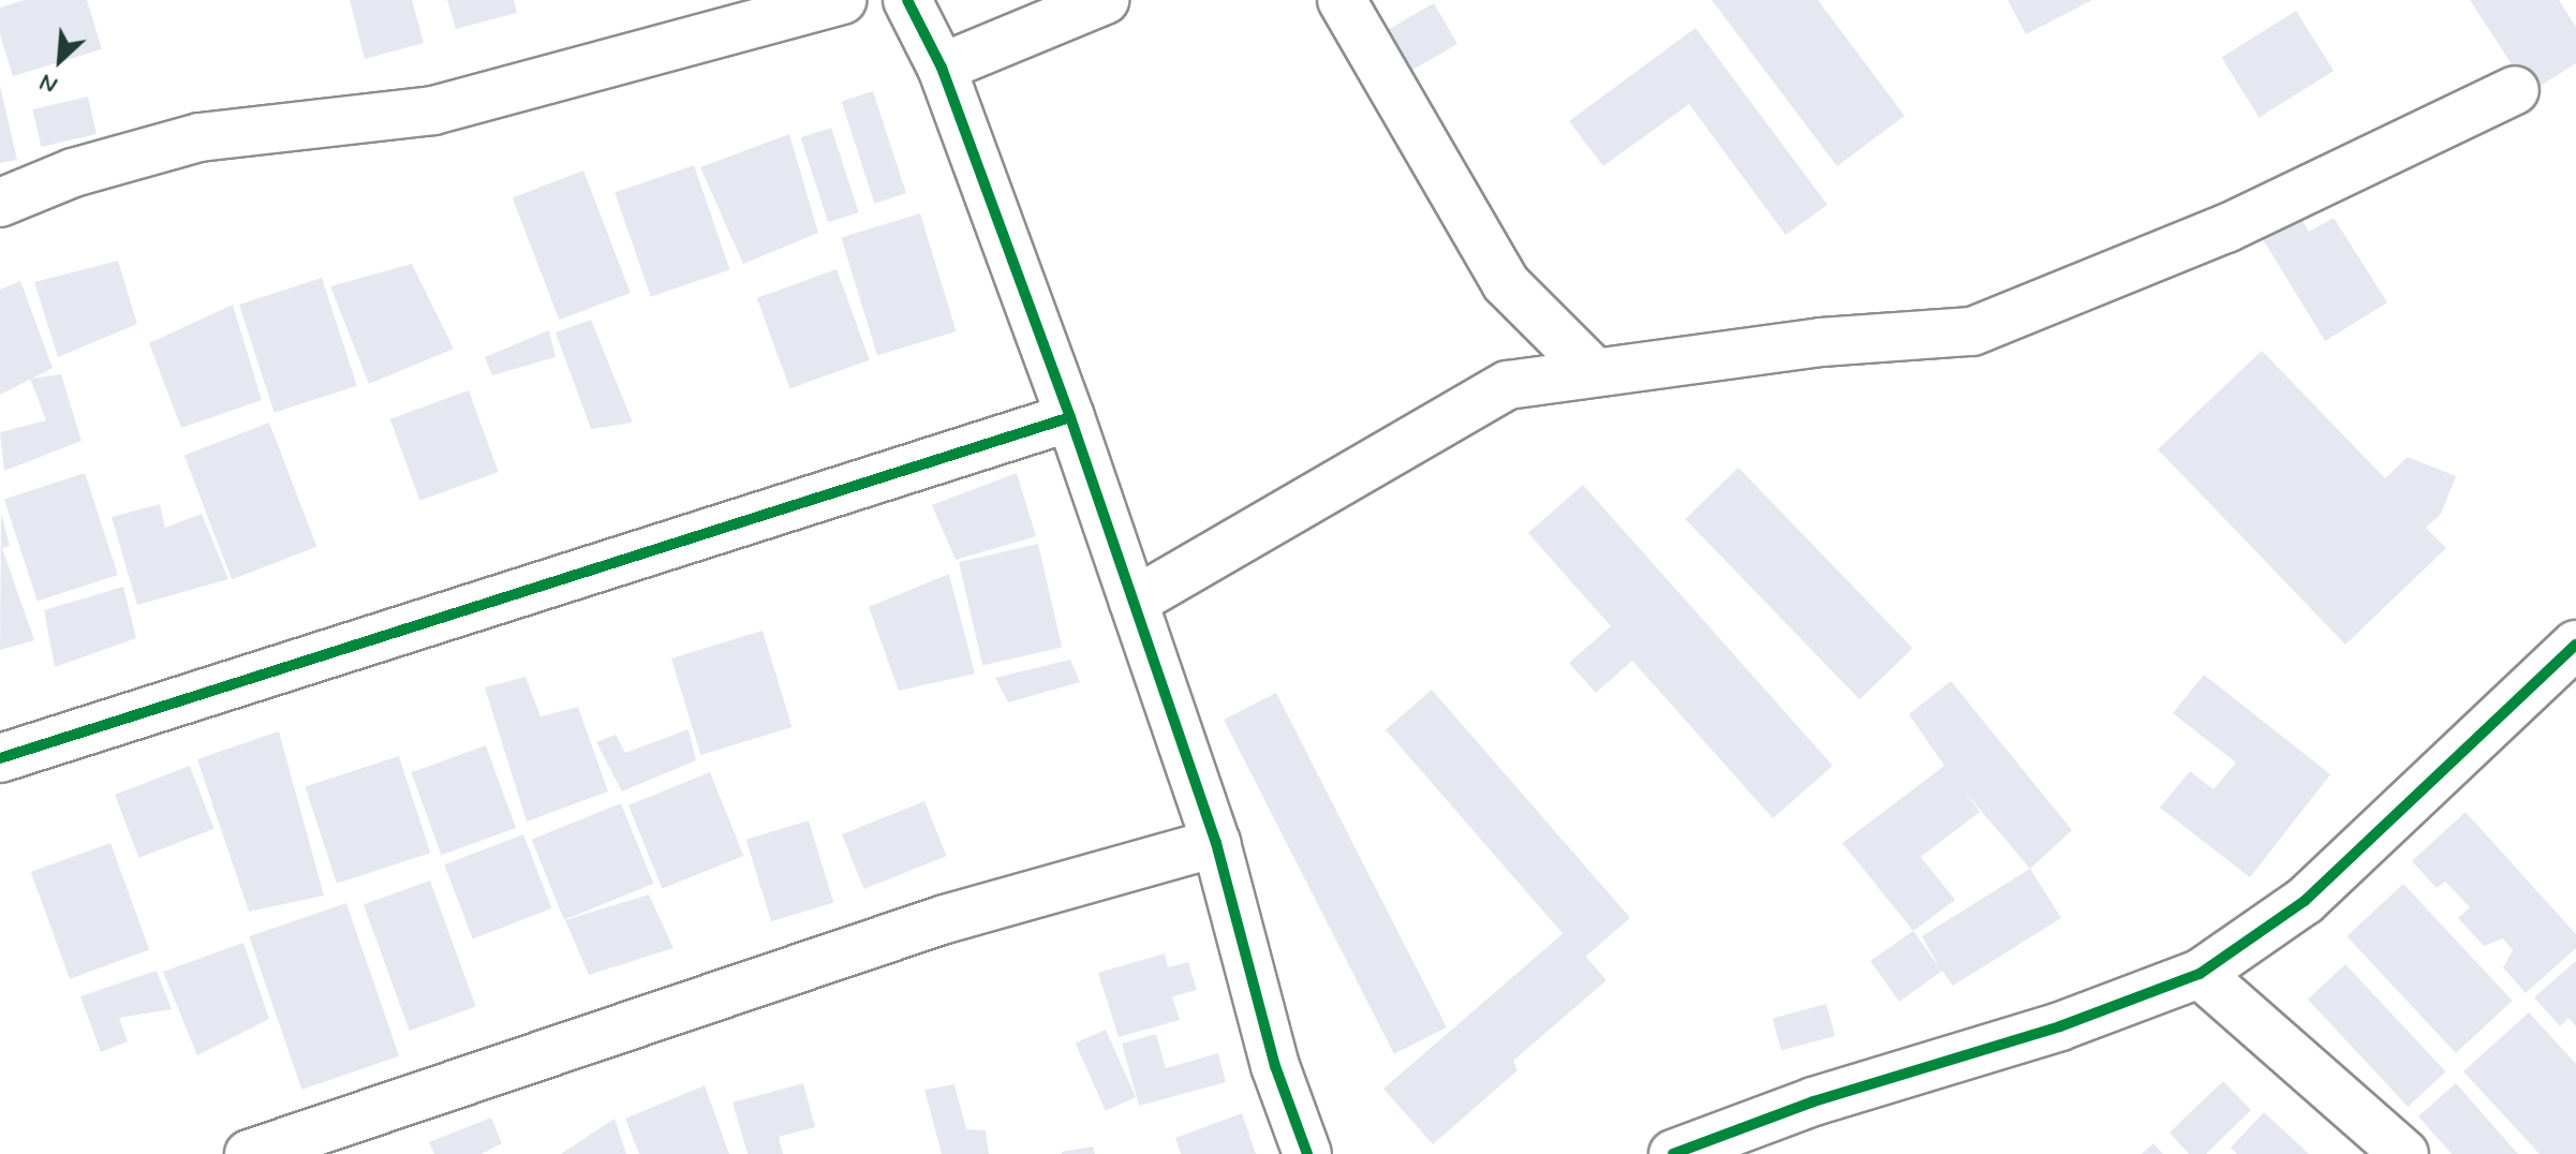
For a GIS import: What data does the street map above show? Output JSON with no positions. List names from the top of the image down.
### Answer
{
  "north": "bottom left"
}
